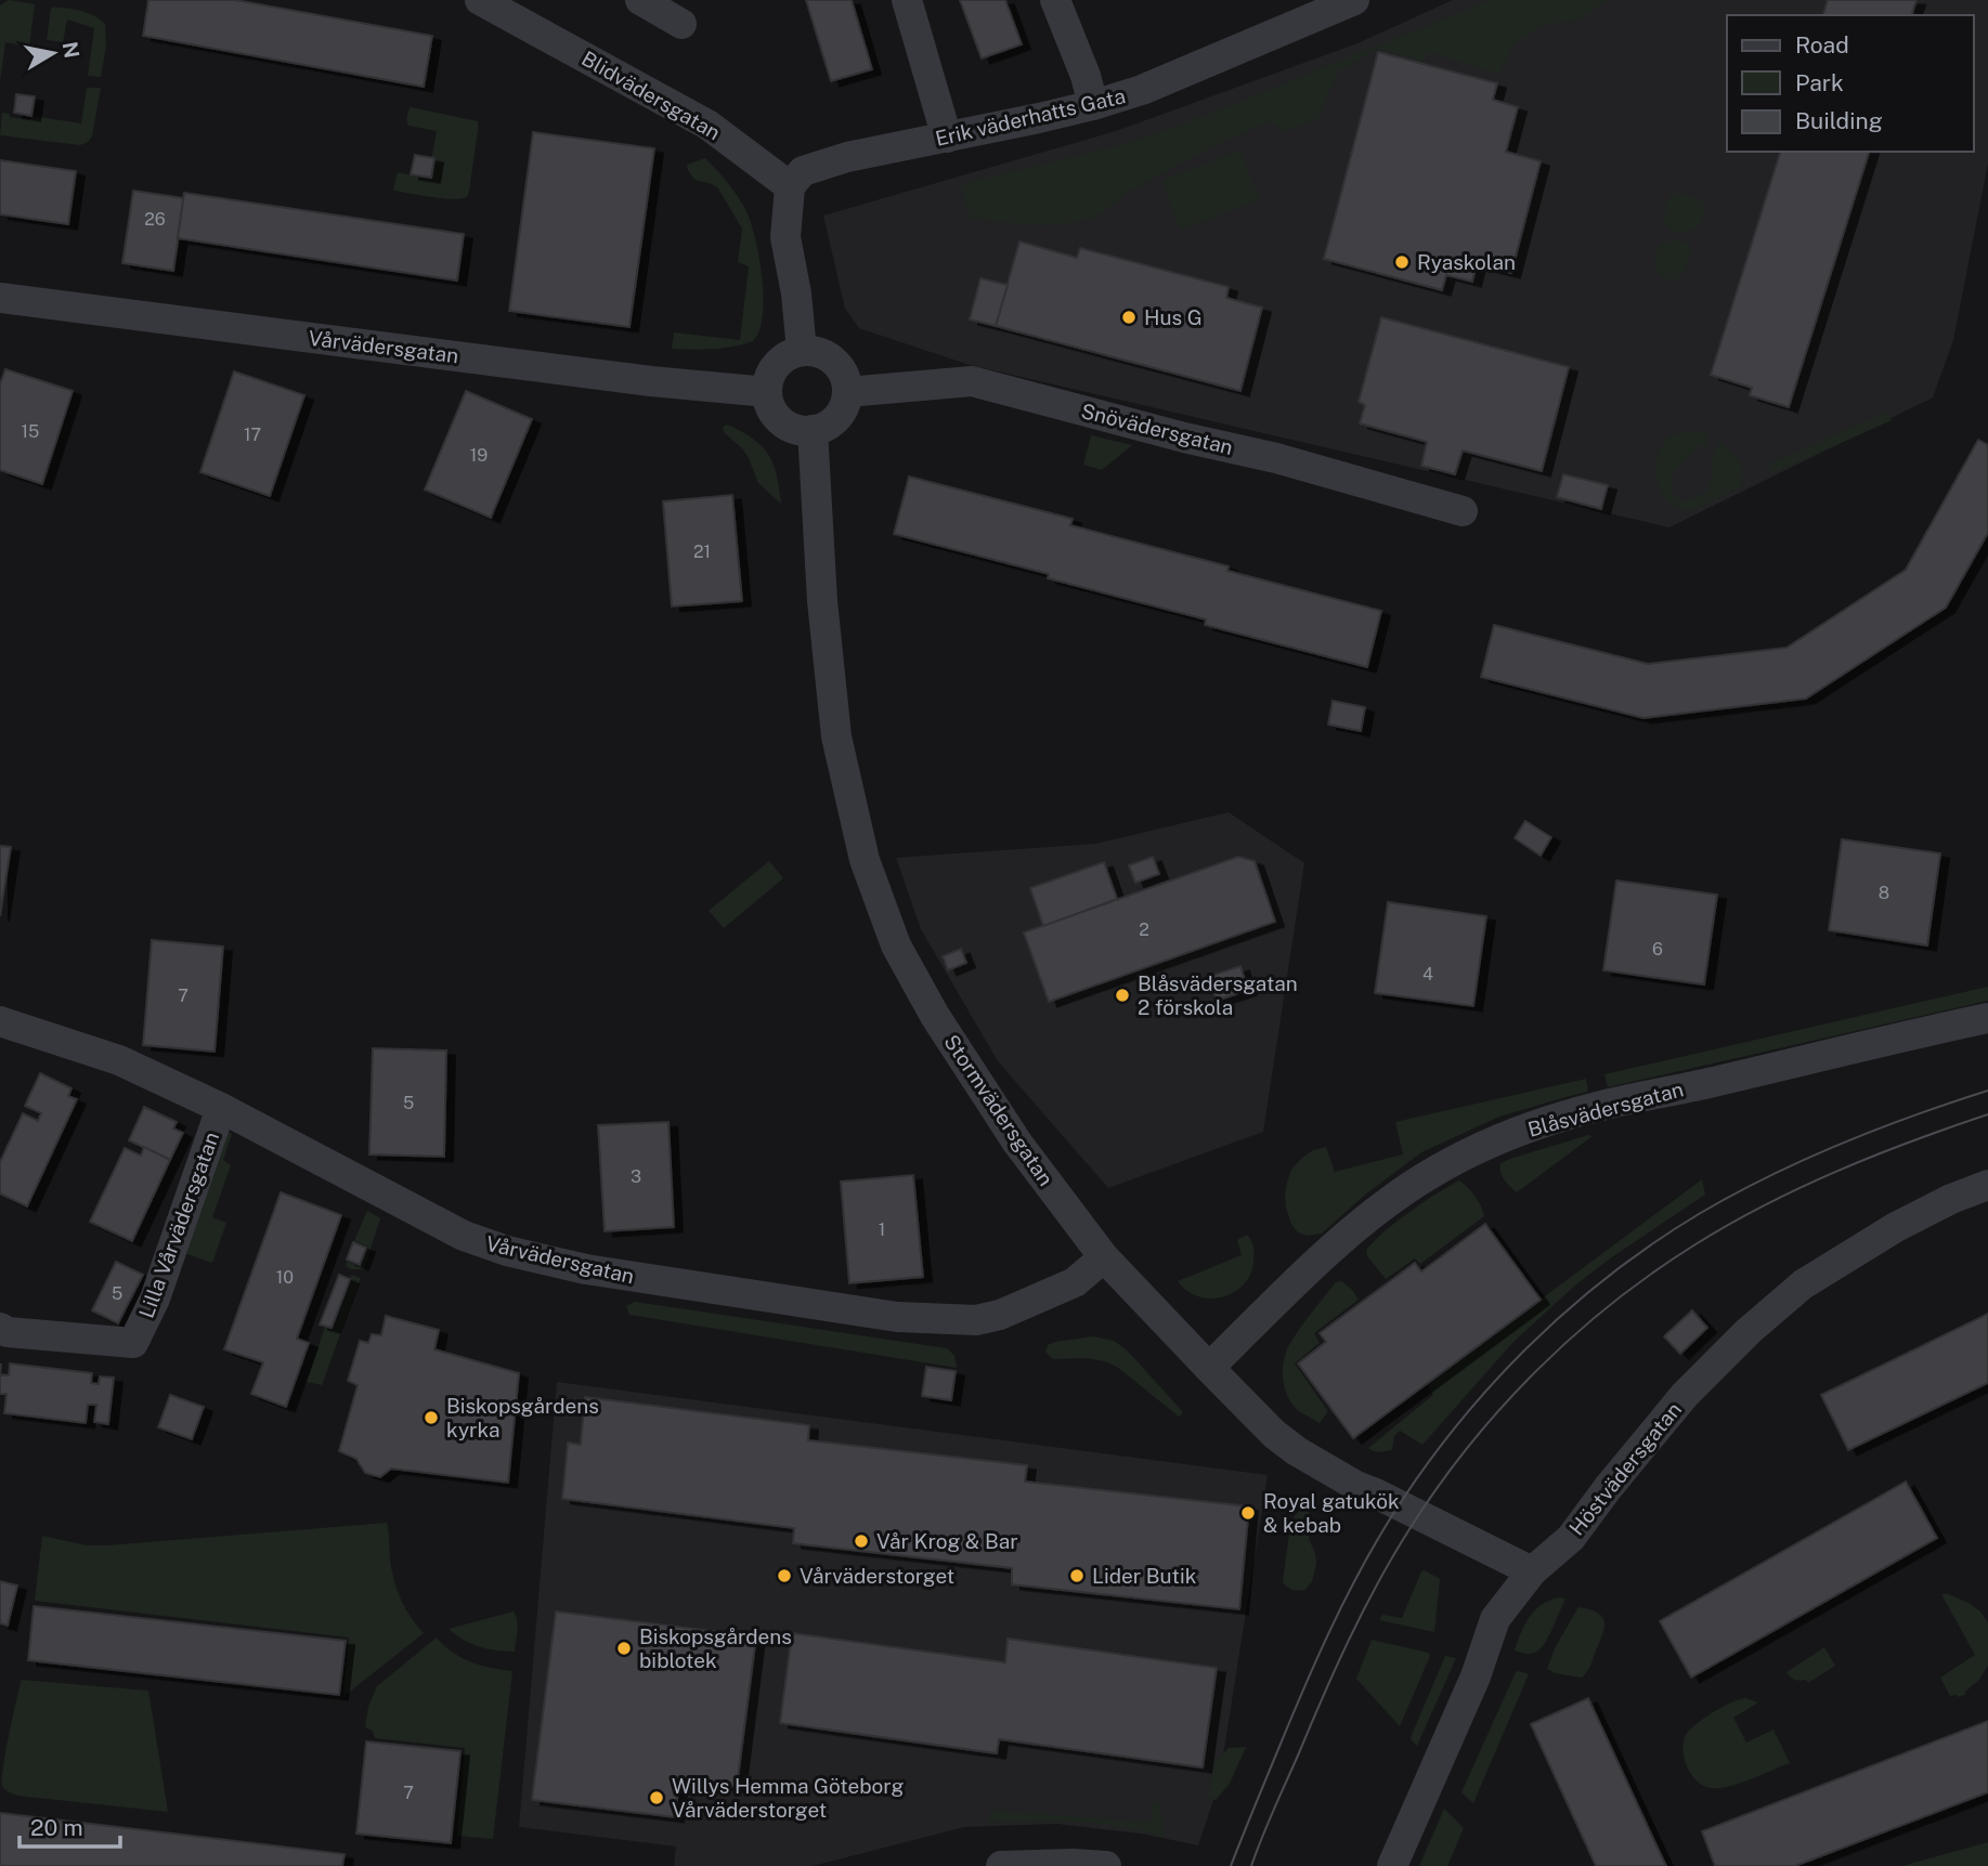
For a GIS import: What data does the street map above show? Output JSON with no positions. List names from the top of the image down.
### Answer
{
  "streets": {
    "street": [
      "Blidvädersgatan",
      "Erik väderhatts Gata",
      "Vårvädersgatan",
      "Snövädersgatan",
      "Blåsvädersgatan",
      "Stormvädersgatan",
      "Lilla Vårvädersgatan",
      "Höstvädersgatan"
    ]
  },
  "crossings": [
    ["Blidvädersgatan", "Erik väderhatts Gata"],
    ["Vårvädersgatan", "Snövädersgatan"],
    ["Vårvädersgatan", "Stormvädersgatan"],
    ["Vårvädersgatan", "Lilla Vårvädersgatan"],
    ["Snövädersgatan", "Stormvädersgatan"],
    ["Blåsvädersgatan", "Stormvädersgatan"],
    ["Stormvädersgatan", "Höstvädersgatan"]
  ],
  "places": [
    "Ryaskolan",
    "Hus G",
    "Blåsvädersgatan 2 förskola",
    "Biskopsgårdens kyrka",
    "Royal gatukök & kebab",
    "Vår Krog & Bar",
    "Vårväderstorget",
    "Lider Butik",
    "Biskopsgårdens biblotek",
    "Willys Hemma Göteborg Vårväderstorget"
  ],
  "house_numbers": [
    "26",
    "15",
    "17",
    "19",
    "21",
    "8",
    "2",
    "6",
    "4",
    "7",
    "5",
    "3",
    "1",
    "10",
    "5",
    "7"
  ],
  "legend": ["Road", "Park", "Building"],
  "scale_bar": "20 m",
  "north": "right"
}
